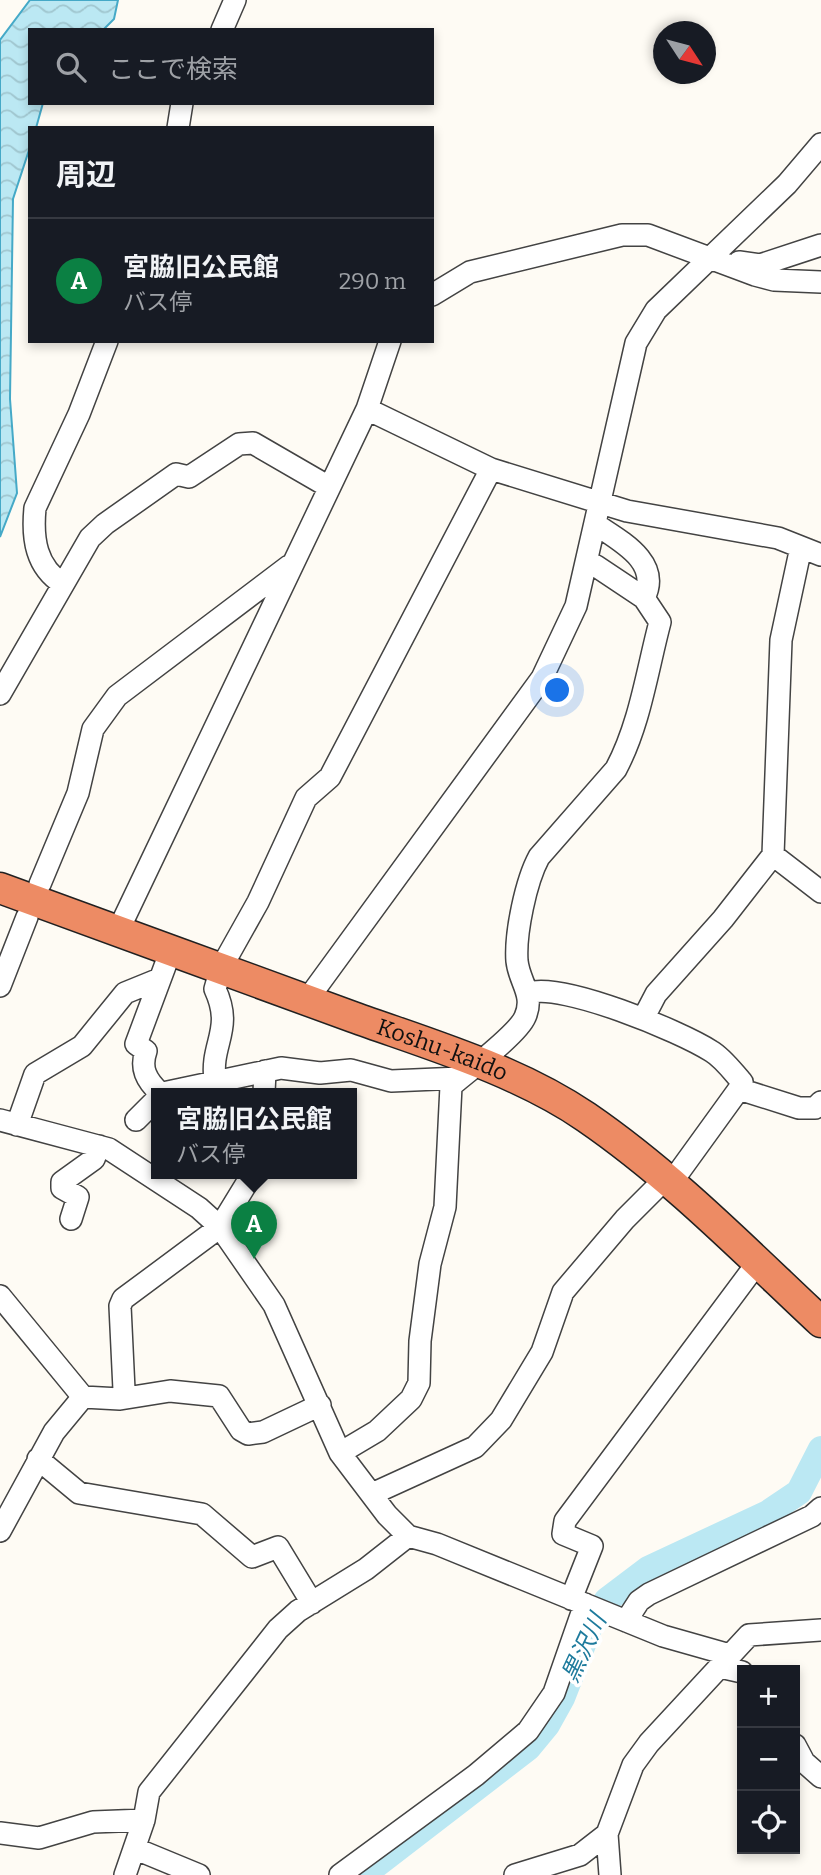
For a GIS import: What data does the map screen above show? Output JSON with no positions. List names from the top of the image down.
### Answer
{
  "streets": {
    "highway": ["Koshu-kaido"]
  },
  "water": ["黒沢川"],
  "north": "bottom right",
  "page": {
    "search": "ここで検索",
    "heading": "周辺",
    "list": [
      {
        "mark": "A",
        "name": "宮脇旧公民館",
        "note": "バス停",
        "value": "290 m"
      }
    ],
    "popup": ["宮脇旧公民館", "バス停"],
    "pins": "A",
    "map_buttons": ["+", "−"]
  }
}
